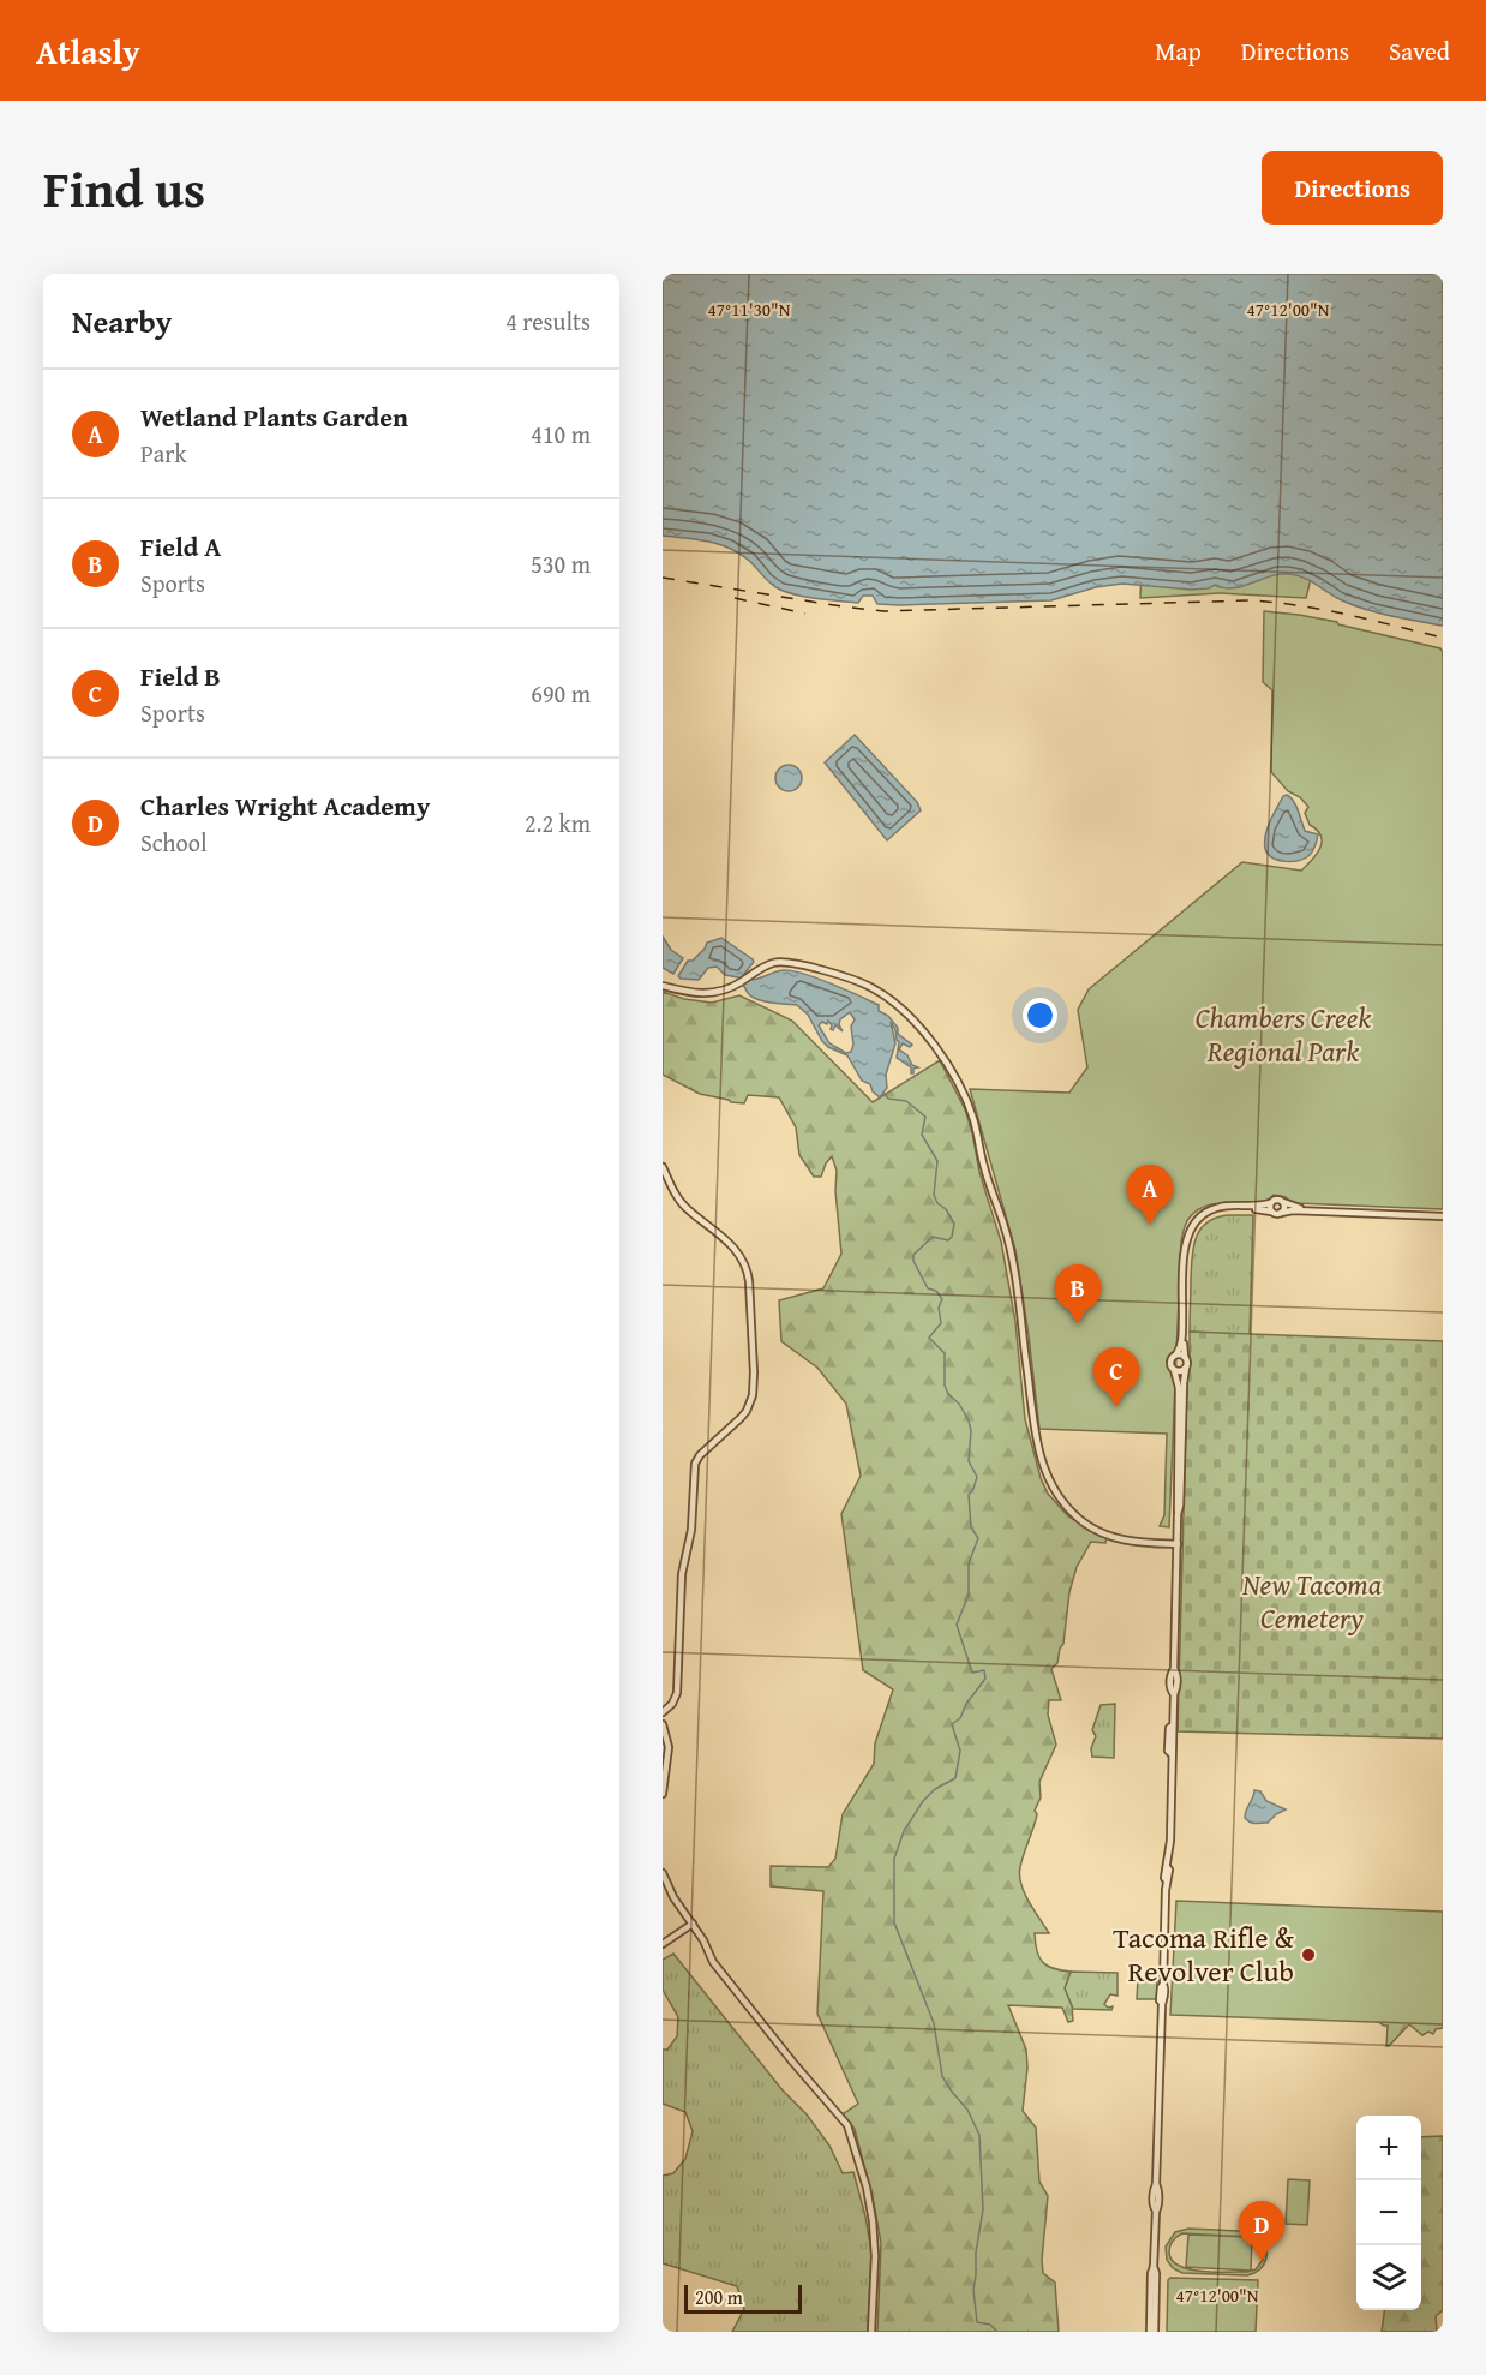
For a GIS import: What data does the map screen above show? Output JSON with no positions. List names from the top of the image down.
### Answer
{
  "parks": ["Chambers Creek Regional Park", "New Tacoma Cemetery"],
  "places": ["Tacoma Rifle & Revolver Club"],
  "scale_bar": "200 m",
  "page": {
    "header": "Atlasly",
    "nav": ["Map", "Directions", "Saved"],
    "title": "Find us",
    "buttons": "Directions",
    "heading": ["Nearby", "4 results"],
    "list": [
      {
        "mark": "A",
        "name": "Wetland Plants Garden",
        "note": "Park",
        "value": "410 m"
      },
      {
        "mark": "B",
        "name": "Field A",
        "note": "Sports",
        "value": "530 m"
      },
      {
        "mark": "C",
        "name": "Field B",
        "note": "Sports",
        "value": "690 m"
      },
      {
        "mark": "D",
        "name": "Charles Wright Academy",
        "note": "School",
        "value": "2.2 km"
      }
    ],
    "pins": [
      "A",
      "B",
      "C",
      "D"
    ],
    "map_buttons": ["+", "−"],
    "scale": "200 m"
  },
  "coordinates": ["47°11'30\"N", "47°12'00\"N"]
}
